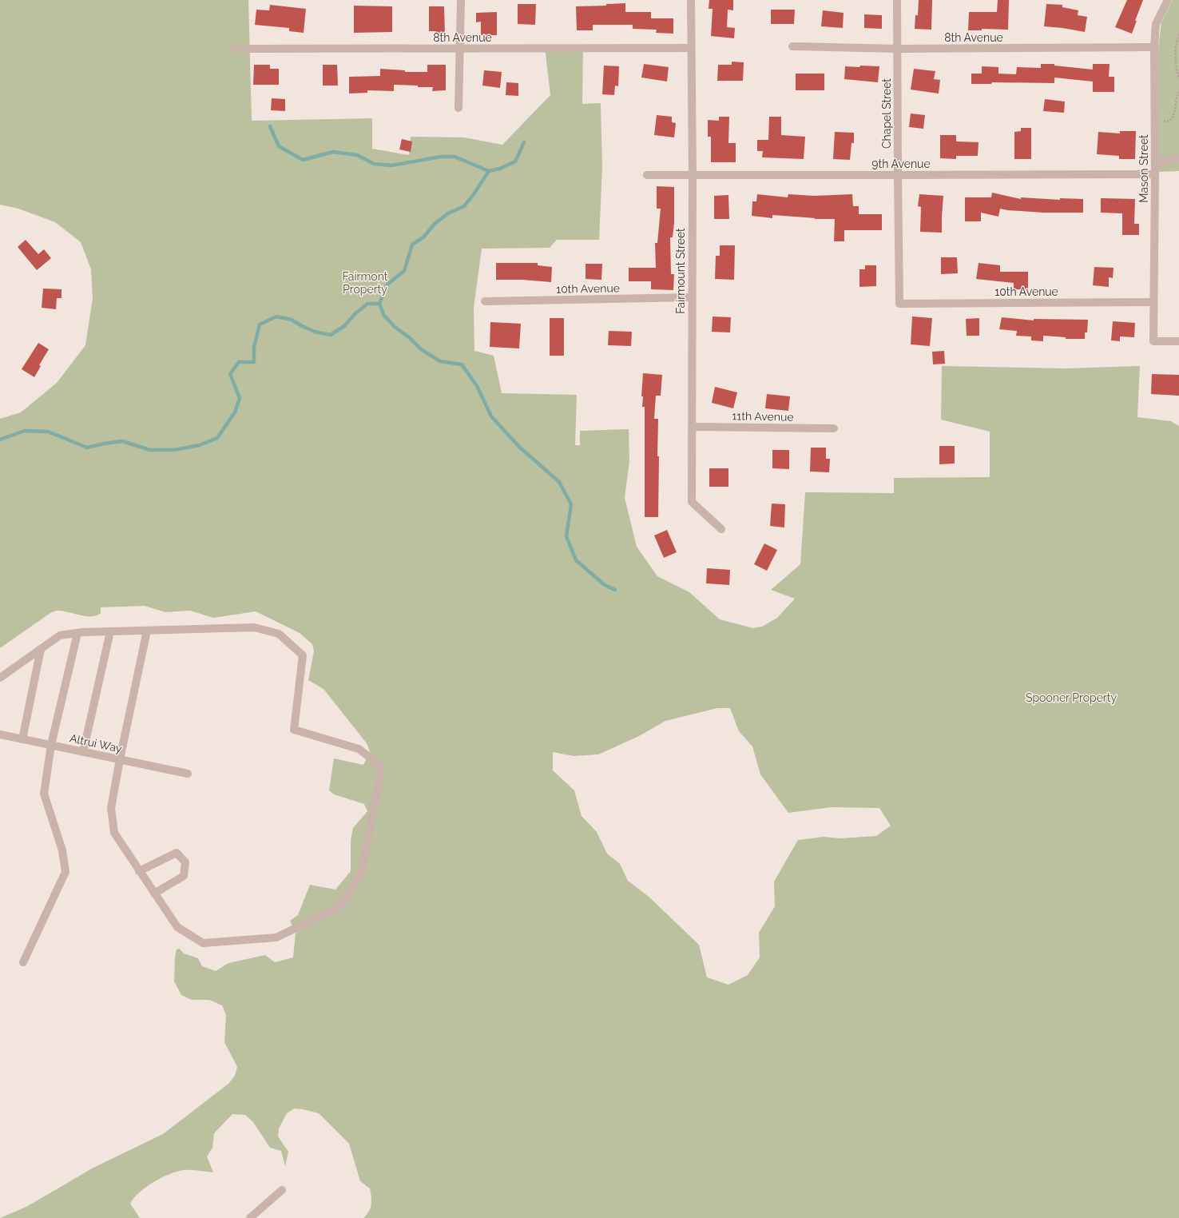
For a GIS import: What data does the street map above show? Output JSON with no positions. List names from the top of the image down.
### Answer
{
  "streets": {
    "street": [
      "8th Avenue",
      "Chapel Street",
      "9th Avenue",
      "Mason Street",
      "Fairmount Street",
      "10th Avenue",
      "11th Avenue",
      "Altrui Way"
    ]
  },
  "crossings": [
    ["8th Avenue", "Chapel Street"],
    ["8th Avenue", "Mason Street"],
    ["8th Avenue", "Fairmount Street"],
    ["Chapel Street", "9th Avenue"],
    ["Chapel Street", "10th Avenue"],
    ["9th Avenue", "Mason Street"],
    ["9th Avenue", "Fairmount Street"],
    ["Mason Street", "10th Avenue"],
    ["Fairmount Street", "10th Avenue"],
    ["Fairmount Street", "11th Avenue"]
  ],
  "parks": ["Fairmont Property", "Spooner Property"]
}
